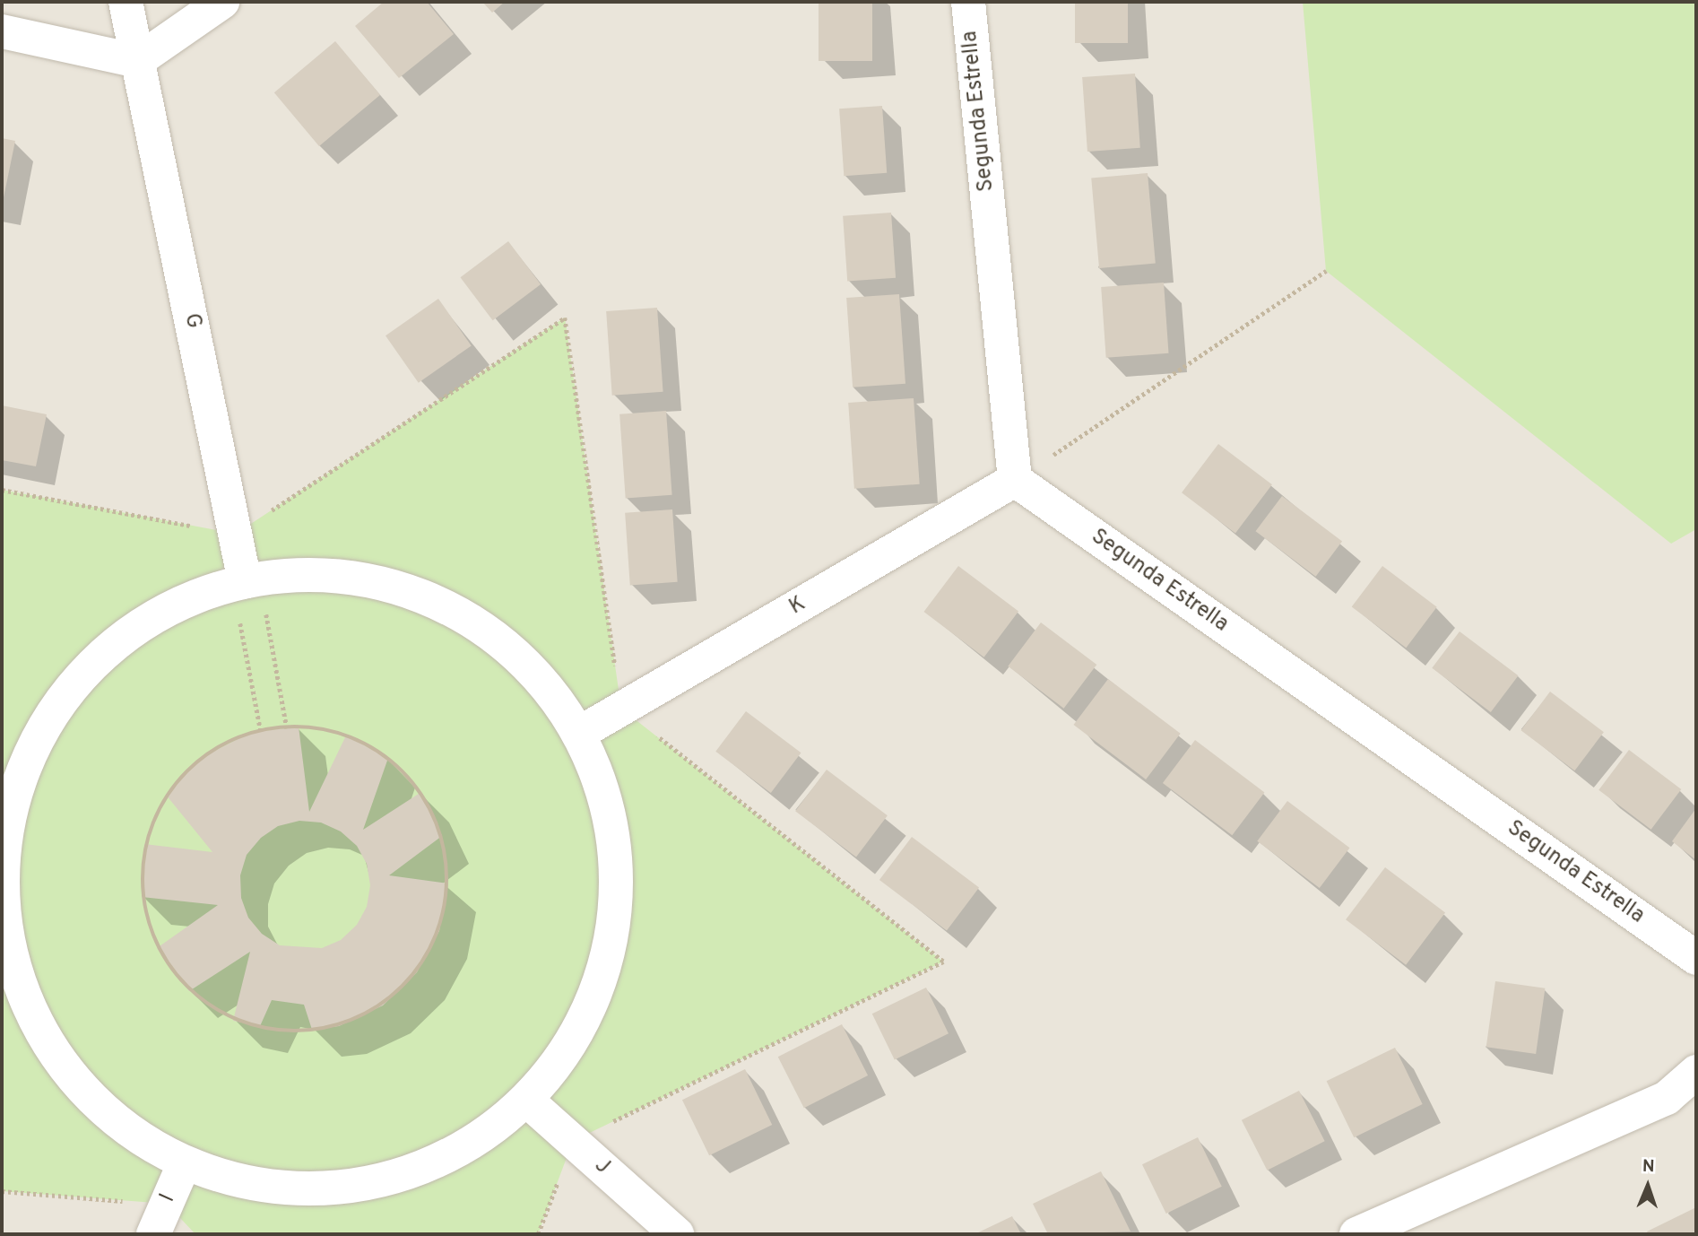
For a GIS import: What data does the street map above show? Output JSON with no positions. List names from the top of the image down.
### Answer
{
  "streets": {
    "street": [
      "Segunda Estrella",
      "G",
      "K",
      "J",
      "I"
    ]
  },
  "crossings": [
    ["Segunda Estrella", "K"]
  ],
  "north": "top"
}
